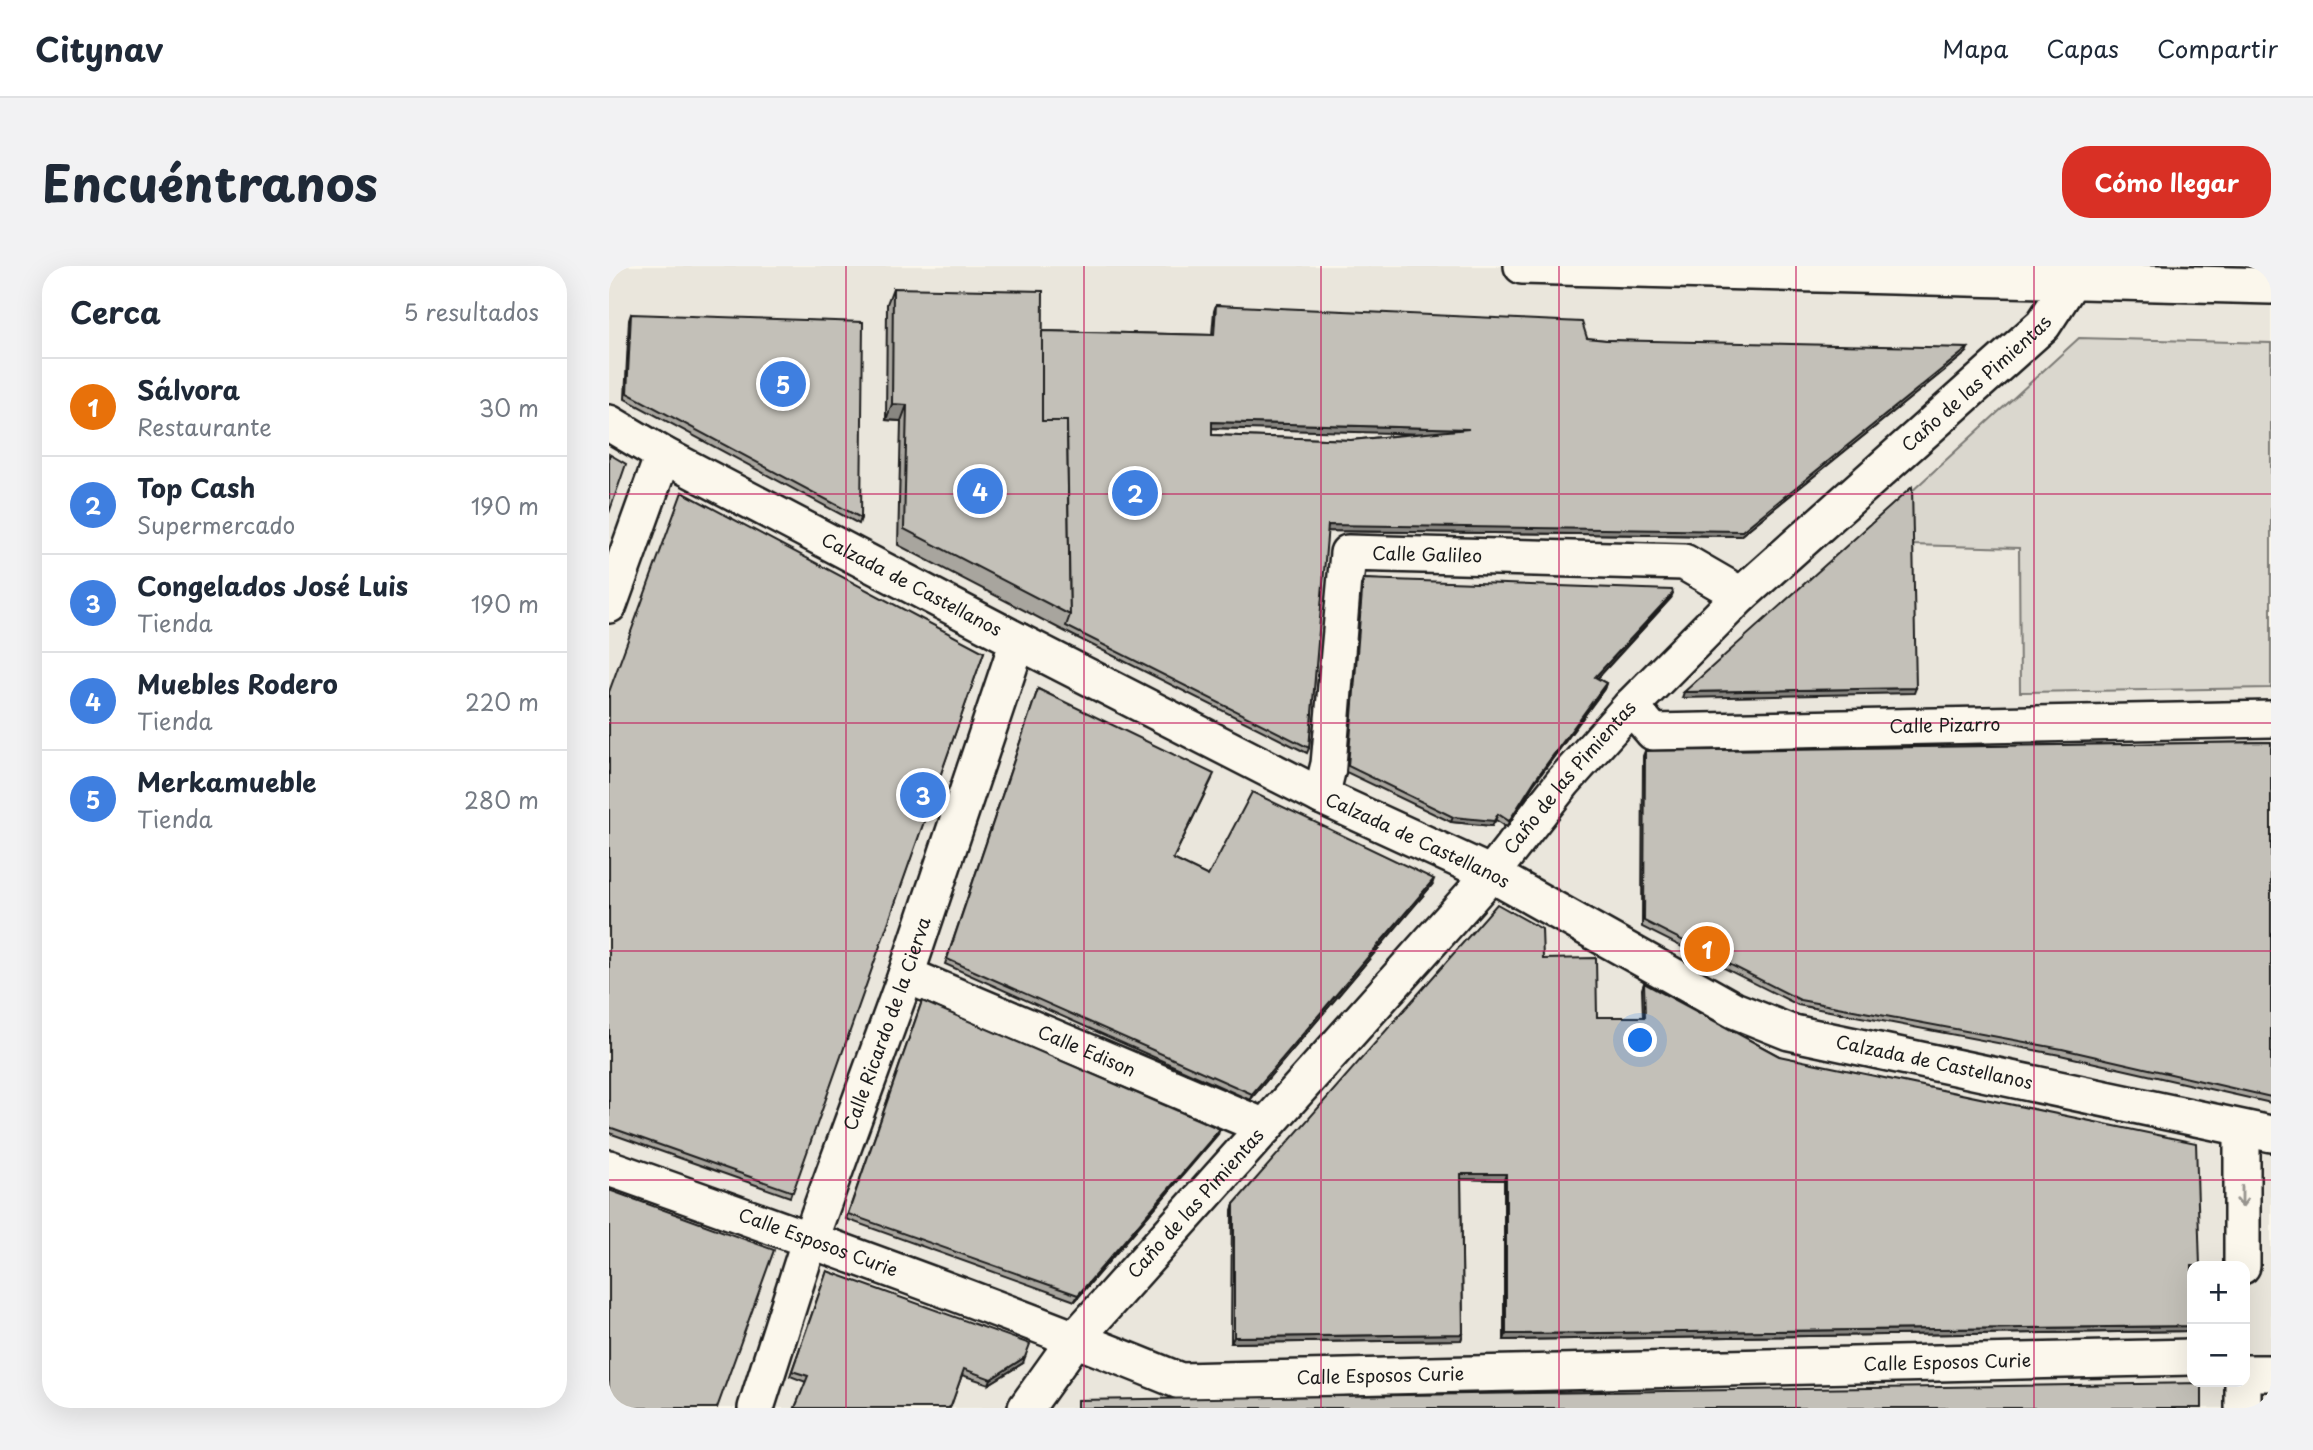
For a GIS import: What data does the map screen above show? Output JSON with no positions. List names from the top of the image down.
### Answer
{
  "streets": {
    "street": [
      "Caño de las Pimientas",
      "Calle Galileo",
      "Calzada de Castellanos",
      "Calle Pizarro",
      "Calle Ricardo de la Cierva",
      "Calle Edison",
      "Calle Esposos Curie"
    ]
  },
  "crossings": [
    ["Caño de las Pimientas", "Calle Galileo"],
    ["Caño de las Pimientas", "Calzada de Castellanos"],
    ["Caño de las Pimientas", "Calle Pizarro"],
    ["Caño de las Pimientas", "Calle Edison"],
    ["Caño de las Pimientas", "Calle Esposos Curie"],
    ["Calle Galileo", "Calzada de Castellanos"],
    ["Calzada de Castellanos", "Calle Ricardo de la Cierva"],
    ["Calle Ricardo de la Cierva", "Calle Edison"],
    ["Calle Ricardo de la Cierva", "Calle Esposos Curie"]
  ],
  "page": {
    "header": "Citynav",
    "nav": ["Mapa", "Capas", "Compartir"],
    "title": "Encuéntranos",
    "buttons": "Cómo llegar",
    "heading": ["Cerca", "5 resultados"],
    "list": [
      {
        "mark": "1",
        "name": "Sálvora",
        "note": "Restaurante",
        "value": "30 m"
      },
      {
        "mark": "2",
        "name": "Top Cash",
        "note": "Supermercado",
        "value": "190 m"
      },
      {
        "mark": "3",
        "name": "Congelados José Luis",
        "note": "Tienda",
        "value": "190 m"
      },
      {
        "mark": "4",
        "name": "Muebles Rodero",
        "note": "Tienda",
        "value": "220 m"
      },
      {
        "mark": "5",
        "name": "Merkamueble",
        "note": "Tienda",
        "value": "280 m"
      }
    ],
    "pins": [
      "5",
      "4",
      "2",
      "3",
      "1"
    ],
    "map_buttons": ["+", "−"]
  }
}
